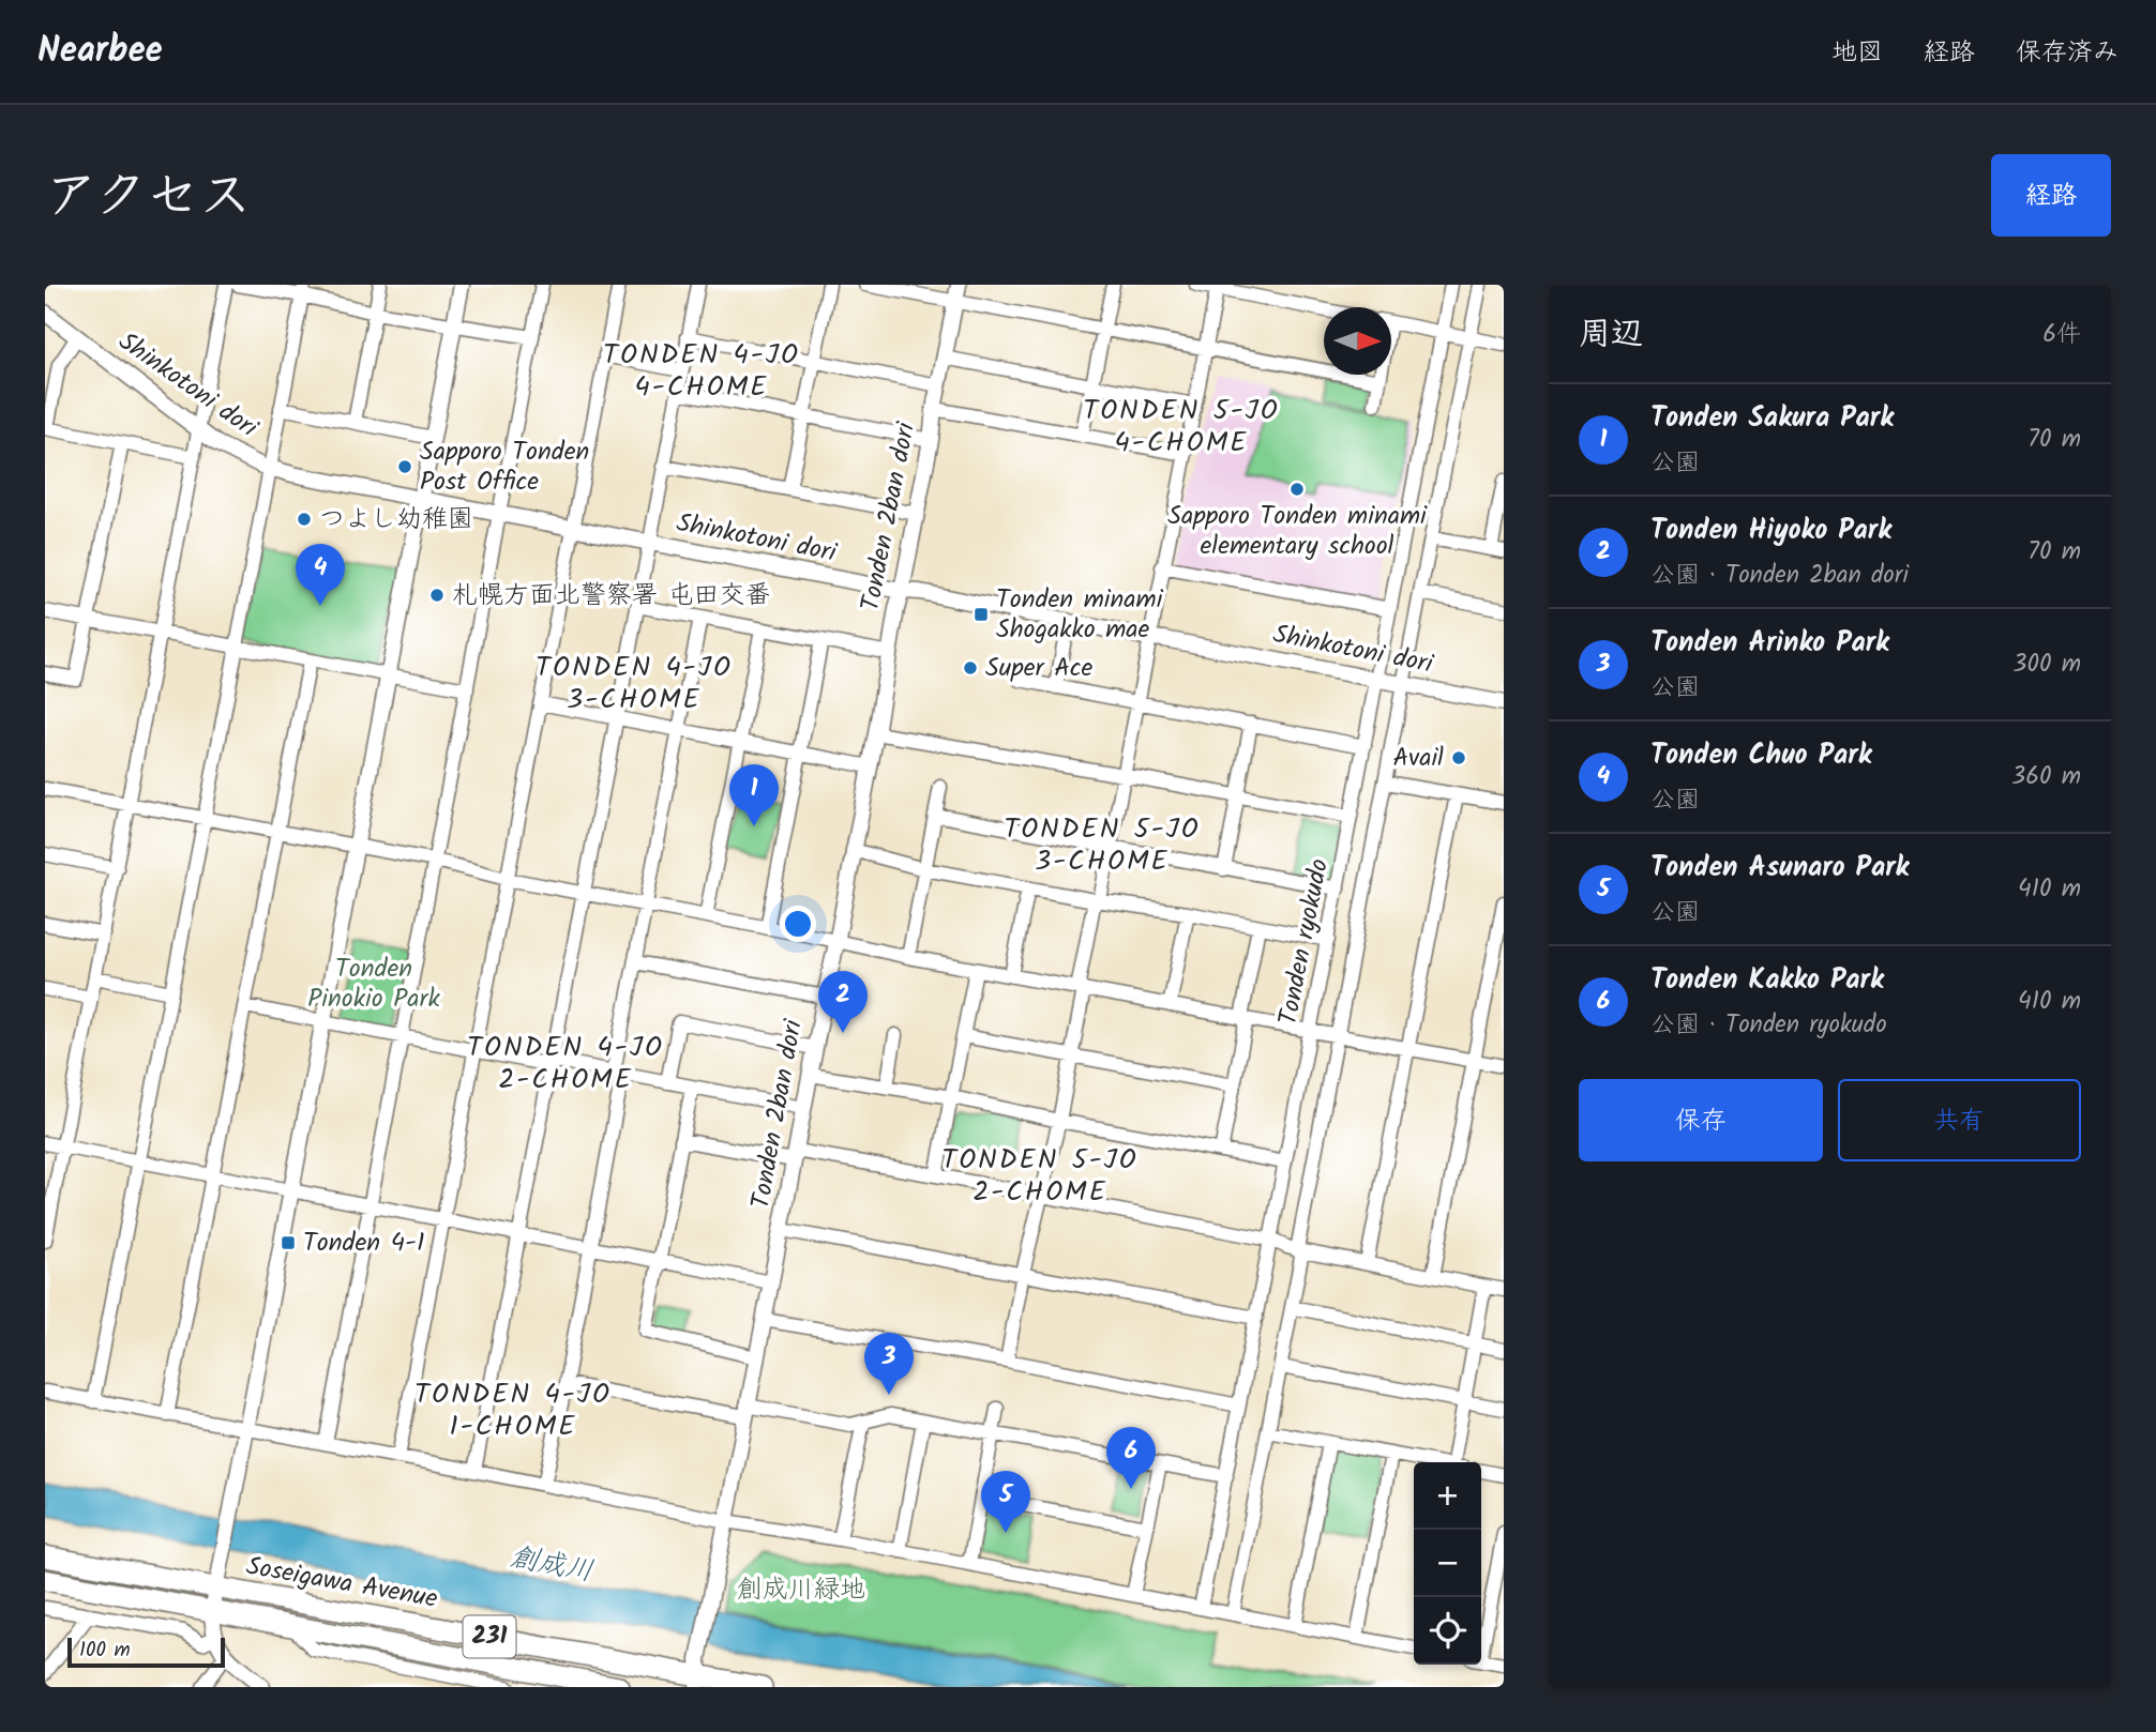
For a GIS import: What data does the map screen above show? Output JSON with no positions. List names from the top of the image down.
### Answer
{
  "streets": {
    "highway": ["Soseigawa Avenue", "231"],
    "street": ["Shinkotoni dori", "Tonden 2ban dori", "Tonden ryokudo"]
  },
  "crossings": [
    ["Shinkotoni dori", "Tonden 2ban dori"],
    ["Shinkotoni dori", "Tonden ryokudo"],
    ["Tonden 2ban dori", "Soseigawa Avenue"]
  ],
  "districts": [
    "TONDEN 4-JO 4-CHOME",
    "TONDEN 5-JO 4-CHOME",
    "TONDEN 4-JO 3-CHOME",
    "TONDEN 5-JO 3-CHOME",
    "TONDEN 4-JO 2-CHOME",
    "TONDEN 5-JO 2-CHOME",
    "TONDEN 4-JO 1-CHOME"
  ],
  "water": ["創成川"],
  "parks": ["Tonden Pinokio Park", "創成川緑地"],
  "places": {
    "other": [
      "Sapporo Tonden Post Office",
      "Sapporo Tonden minami elementary school",
      "つよし幼稚園",
      "札幌方面北警察署 屯田交番",
      "Super Ace",
      "Avail"
    ],
    "transit": ["Tonden minami Shogakko mae", "Tonden 4-1"]
  },
  "scale_bar": "100 m",
  "north": "right",
  "page": {
    "header": "Nearbee",
    "nav": ["地図", "経路", "保存済み"],
    "title": "アクセス",
    "buttons": [
      "経路",
      ["保存", "共有"]
    ],
    "heading": ["周辺", "6件"],
    "list": [
      {
        "mark": "1",
        "name": "Tonden Sakura Park",
        "note": "公園",
        "value": "70 m"
      },
      {
        "mark": "2",
        "name": "Tonden Hiyoko Park",
        "note": "公園 · Tonden 2ban dori",
        "value": "70 m"
      },
      {
        "mark": "3",
        "name": "Tonden Arinko Park",
        "note": "公園",
        "value": "300 m"
      },
      {
        "mark": "4",
        "name": "Tonden Chuo Park",
        "note": "公園",
        "value": "360 m"
      },
      {
        "mark": "5",
        "name": "Tonden Asunaro Park",
        "note": "公園",
        "value": "410 m"
      },
      {
        "mark": "6",
        "name": "Tonden Kakko Park",
        "note": "公園 · Tonden ryokudo",
        "value": "410 m"
      }
    ],
    "pins": [
      "4",
      "1",
      "2",
      "3",
      "6",
      "5"
    ],
    "map_buttons": ["+", "−"],
    "scale": "100 m"
  }
}
